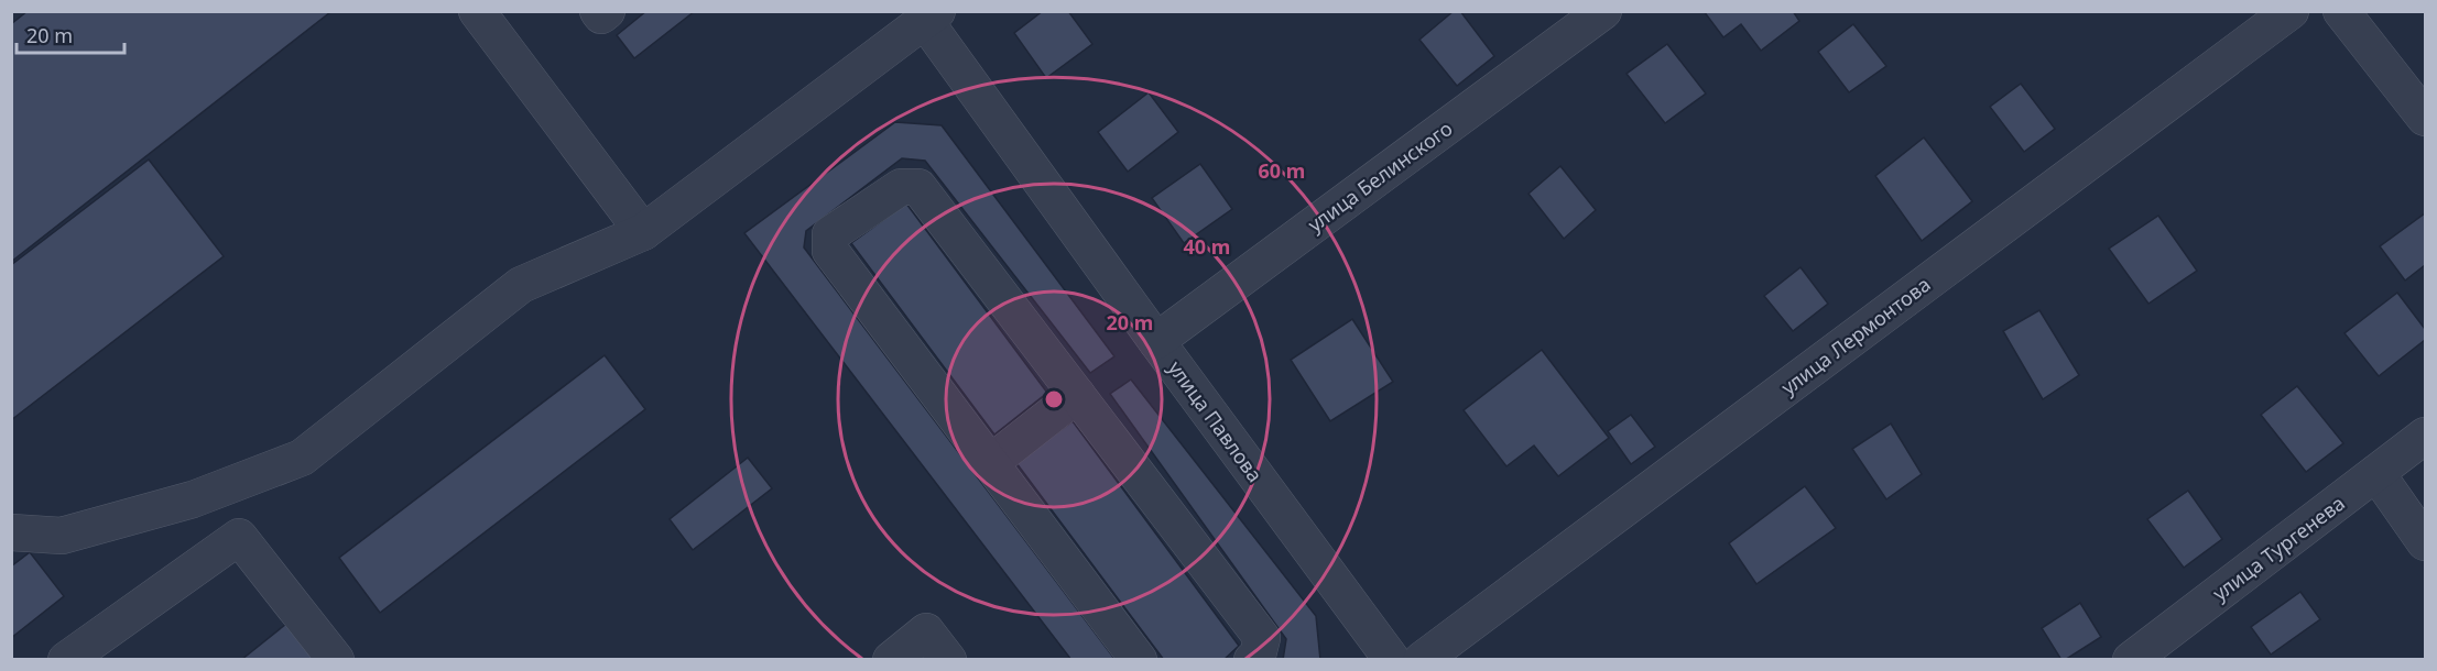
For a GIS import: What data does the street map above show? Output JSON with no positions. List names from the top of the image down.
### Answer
{
  "streets": {
    "street": [
      "улица Белинского",
      "улица Лермонтова",
      "улица Павлова",
      "улица Тургенева"
    ]
  },
  "crossings": [
    ["улица Белинского", "улица Павлова"]
  ],
  "scale_bar": "20 m",
  "rings": ["60 m", "40 m", "20 m"]
}
